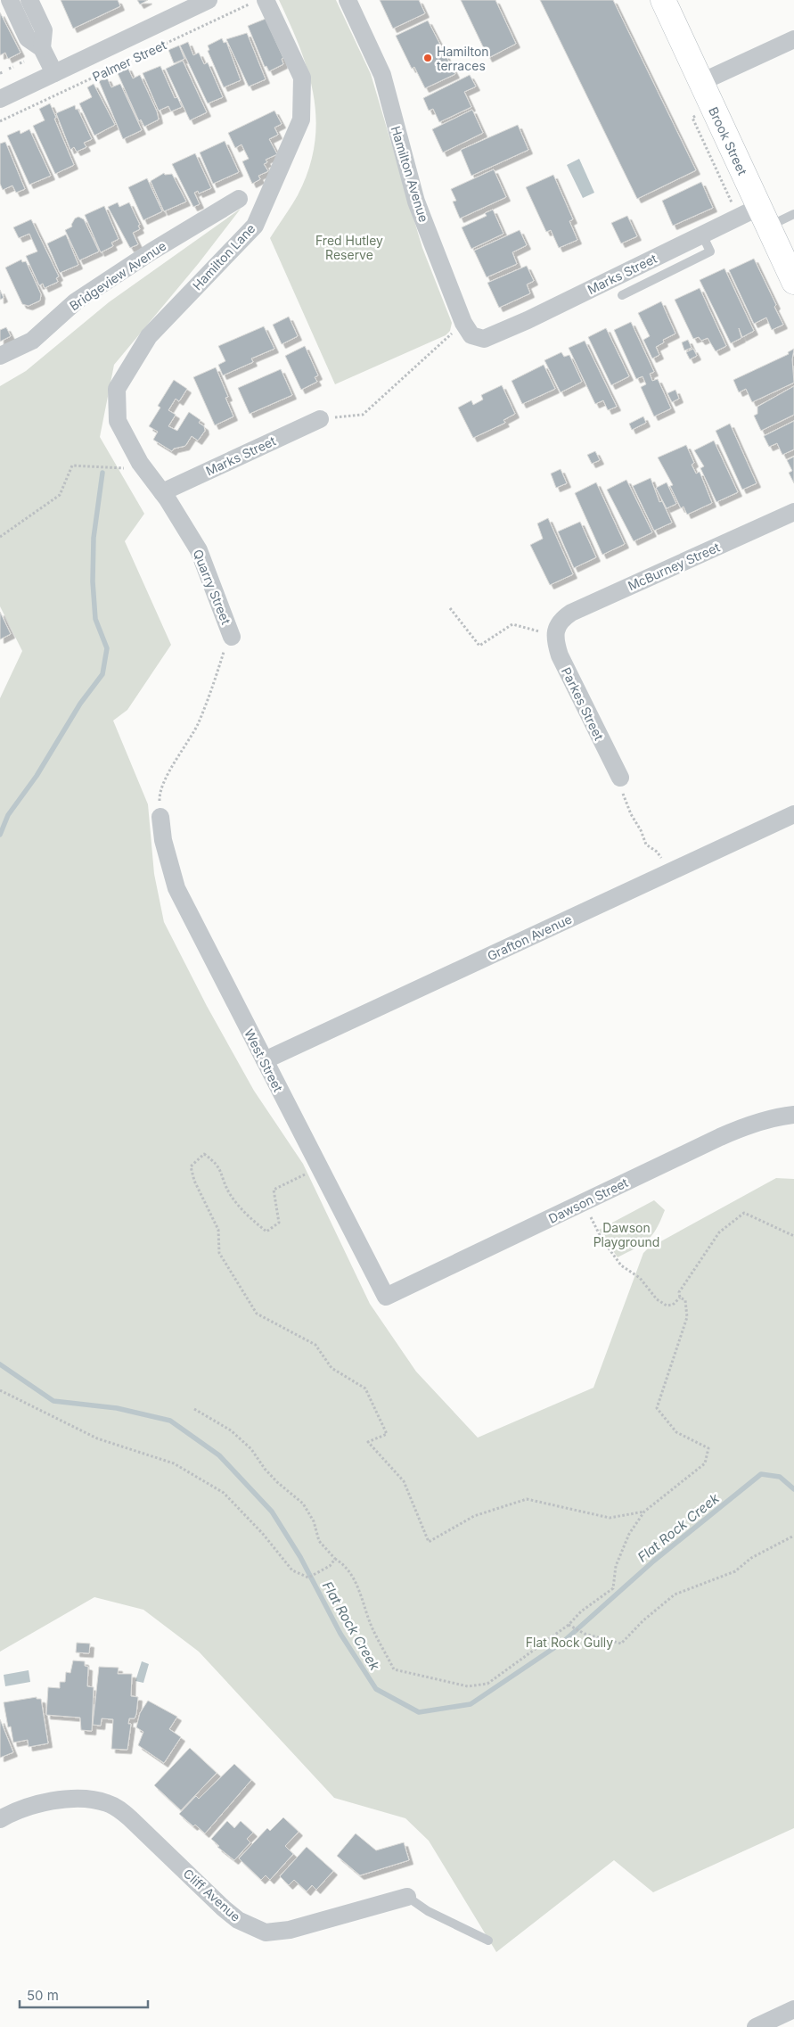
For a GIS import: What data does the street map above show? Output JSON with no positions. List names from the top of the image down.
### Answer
{
  "streets": {
    "main road": ["Brook Street"],
    "street": [
      "Palmer Street",
      "Hamilton Avenue",
      "Hamilton Lane",
      "Marks Street",
      "Bridgeview Avenue",
      "McBurney Street",
      "Quarry Street",
      "Parkes Street",
      "Grafton Avenue",
      "West Street",
      "Dawson Street",
      "Cliff Avenue"
    ]
  },
  "crossings": [
    ["Palmer Street", "Hamilton Lane"],
    ["Brook Street", "Marks Street"],
    ["Hamilton Avenue", "Marks Street"],
    ["Hamilton Lane", "Marks Street"],
    ["Hamilton Lane", "Quarry Street"],
    ["Marks Street", "Quarry Street"],
    ["McBurney Street", "Parkes Street"],
    ["Grafton Avenue", "West Street"],
    ["West Street", "Dawson Street"]
  ],
  "water": ["Flat Rock Creek"],
  "parks": ["Fred Hutley Reserve", "Dawson Playground", "Flat Rock Gully"],
  "places": ["Hamilton terraces"],
  "scale_bar": "50 m"
}
